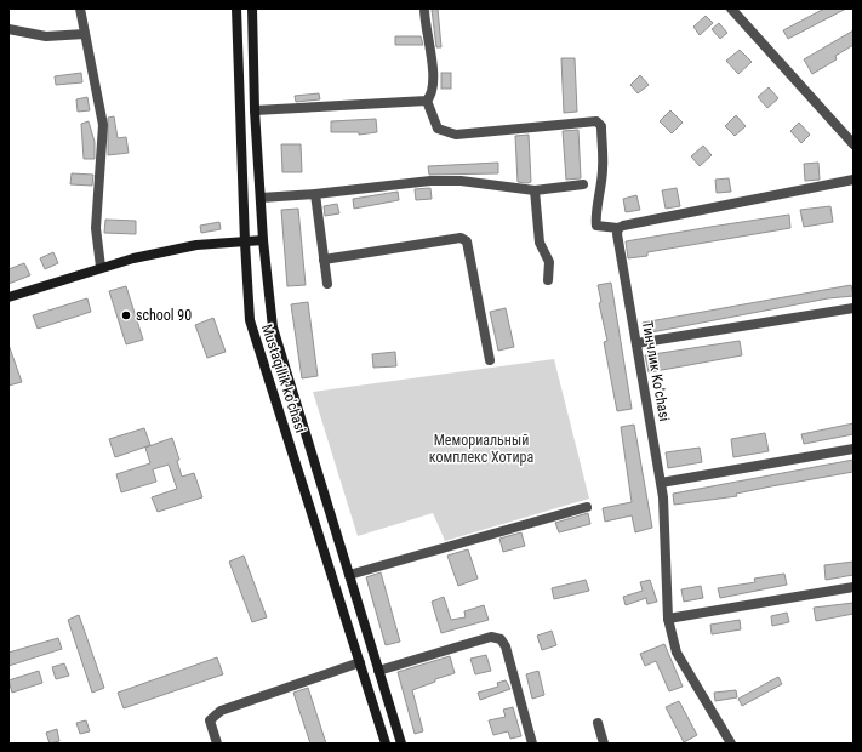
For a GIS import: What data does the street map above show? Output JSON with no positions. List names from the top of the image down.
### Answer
{
  "streets": {
    "main road": ["Mustaqillik ko’chasi"],
    "street": ["Тинчлик Ko’chasi"]
  },
  "parks": ["Мемориальный комплекс Хотира"],
  "places": ["school 90"]
}
